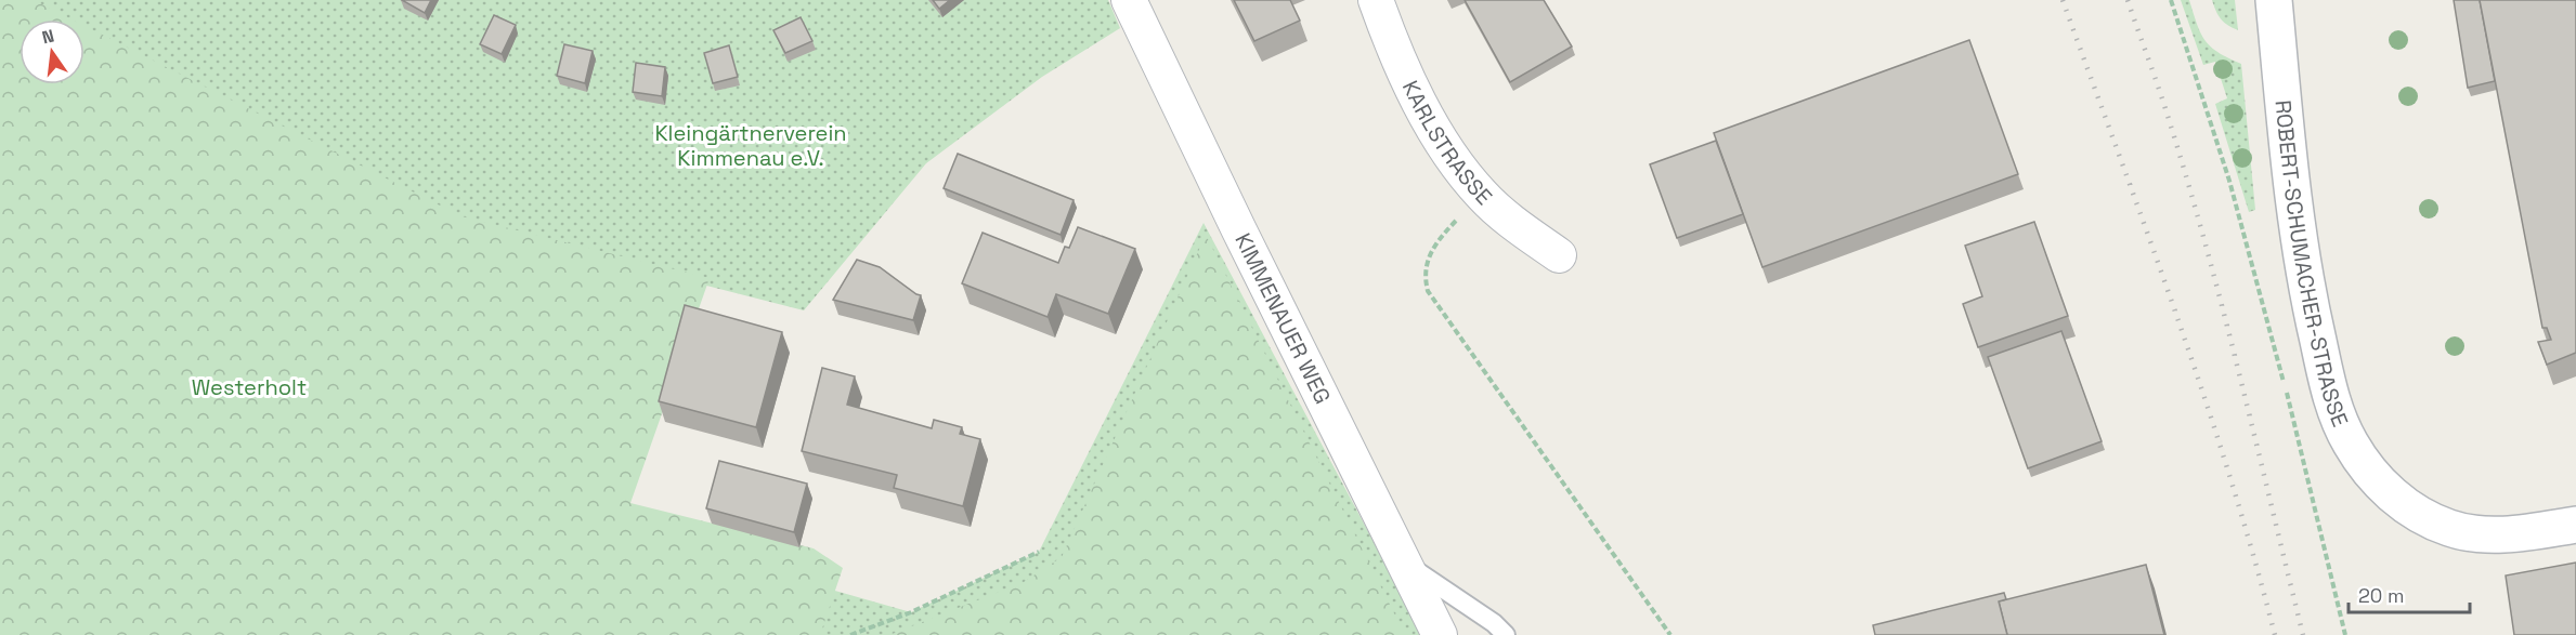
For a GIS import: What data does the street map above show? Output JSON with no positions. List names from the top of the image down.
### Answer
{
  "streets": {
    "street": ["KARLSTRASSE", "ROBERT-SCHUMACHER-STRASSE", "KIMMENAUER WEG"]
  },
  "parks": ["Kleingärtnerverein Kimmenau e.V.", "Westerholt"],
  "scale_bar": "20 m",
  "north": "top"
}
